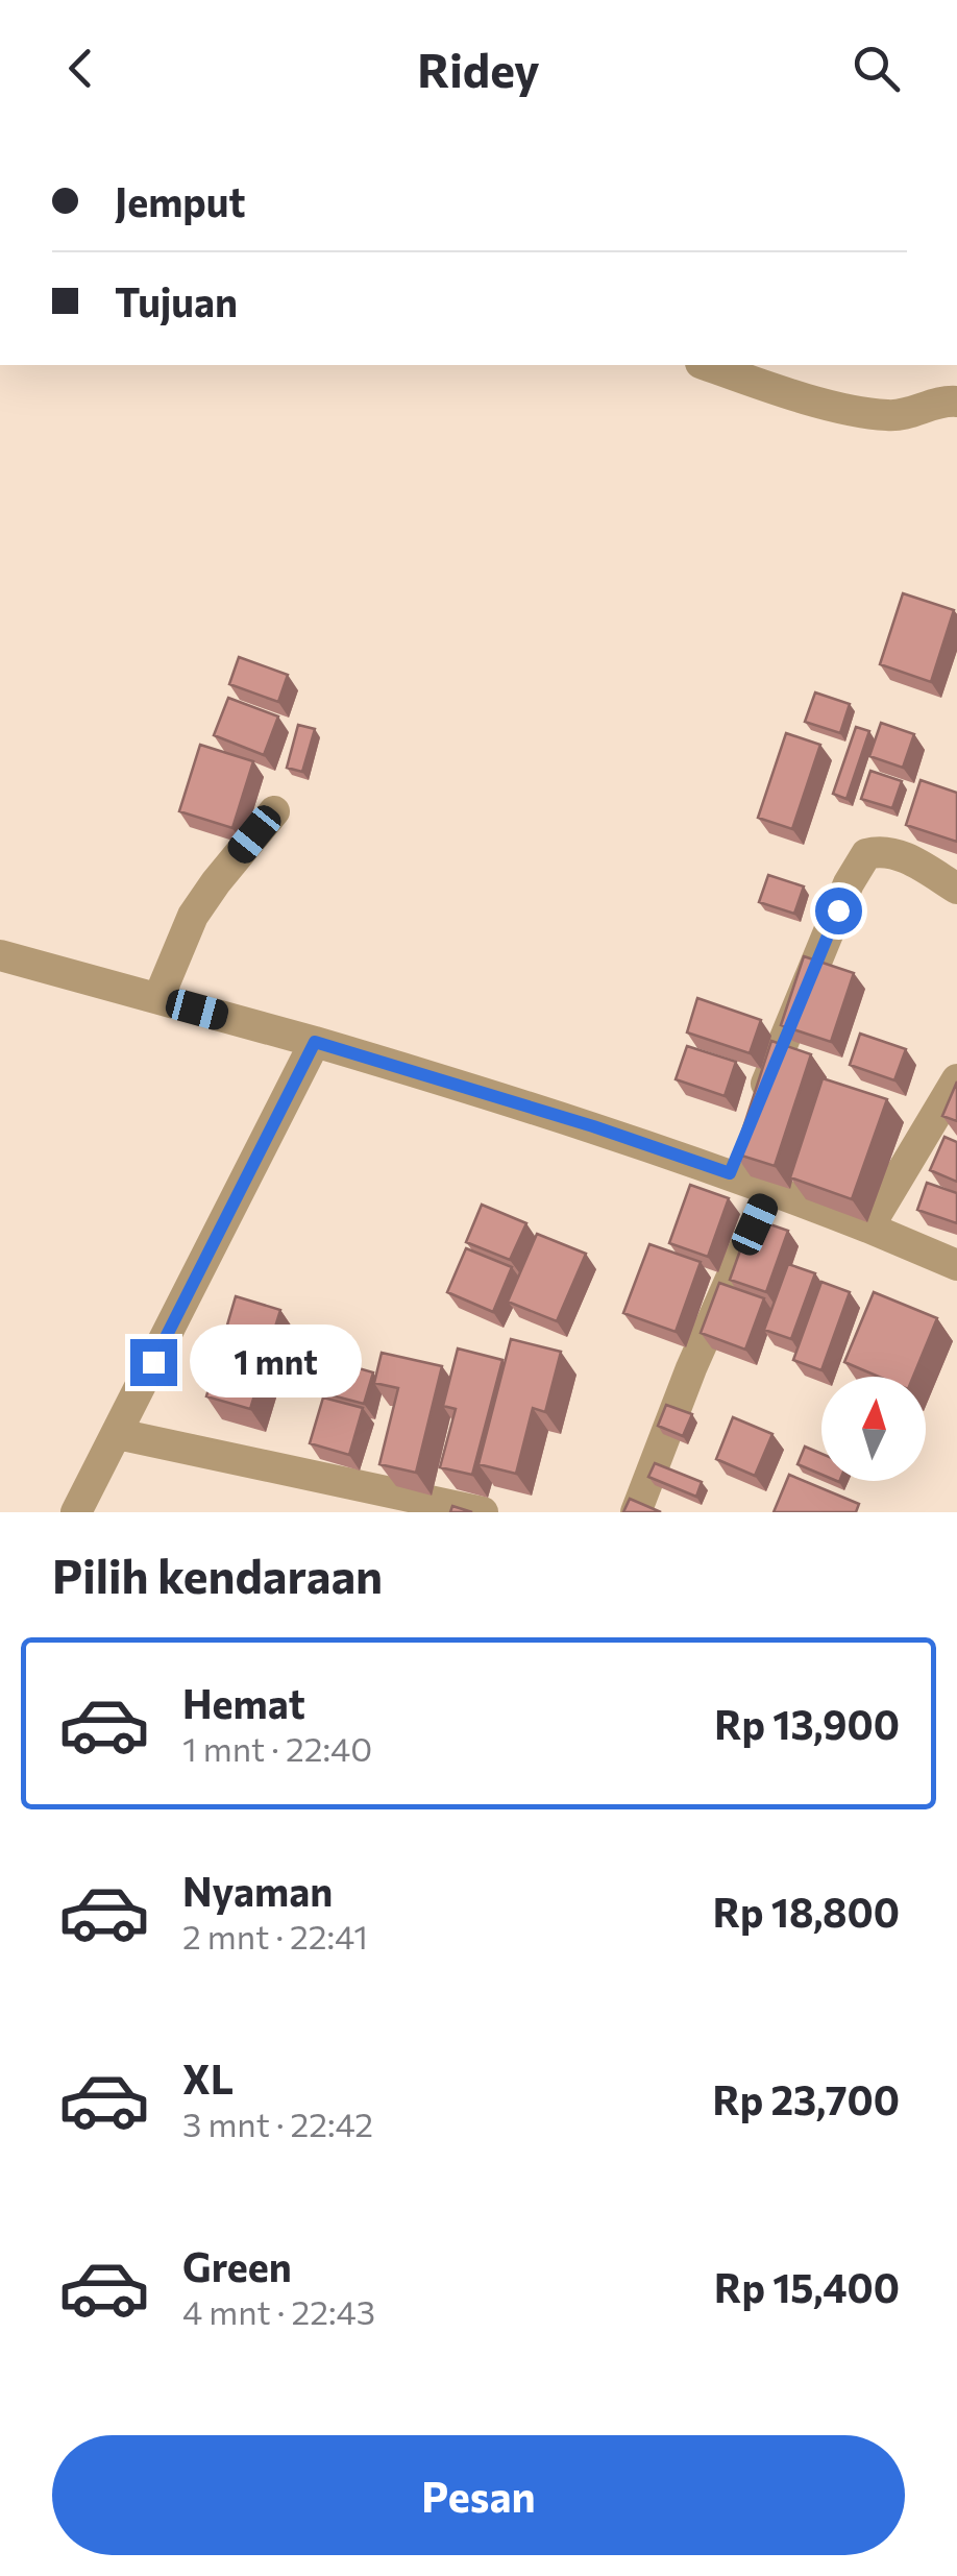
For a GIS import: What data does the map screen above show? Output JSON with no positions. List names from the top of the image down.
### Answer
{
  "north": "top",
  "page": {
    "header": "Ridey",
    "banner": ["Jemput", "Tujuan"],
    "bubble": "1 mnt",
    "heading": "Pilih kendaraan",
    "list": [
      {
        "name": "Hemat",
        "note": "1 mnt · 22:40",
        "value": "Rp 13,900"
      },
      {
        "name": "Nyaman",
        "note": "2 mnt · 22:41",
        "value": "Rp 18,800"
      },
      {
        "name": "XL",
        "note": "3 mnt · 22:42",
        "value": "Rp 23,700"
      },
      {
        "name": "Green",
        "note": "4 mnt · 22:43",
        "value": "Rp 15,400"
      }
    ],
    "buttons": "Pesan"
  }
}
